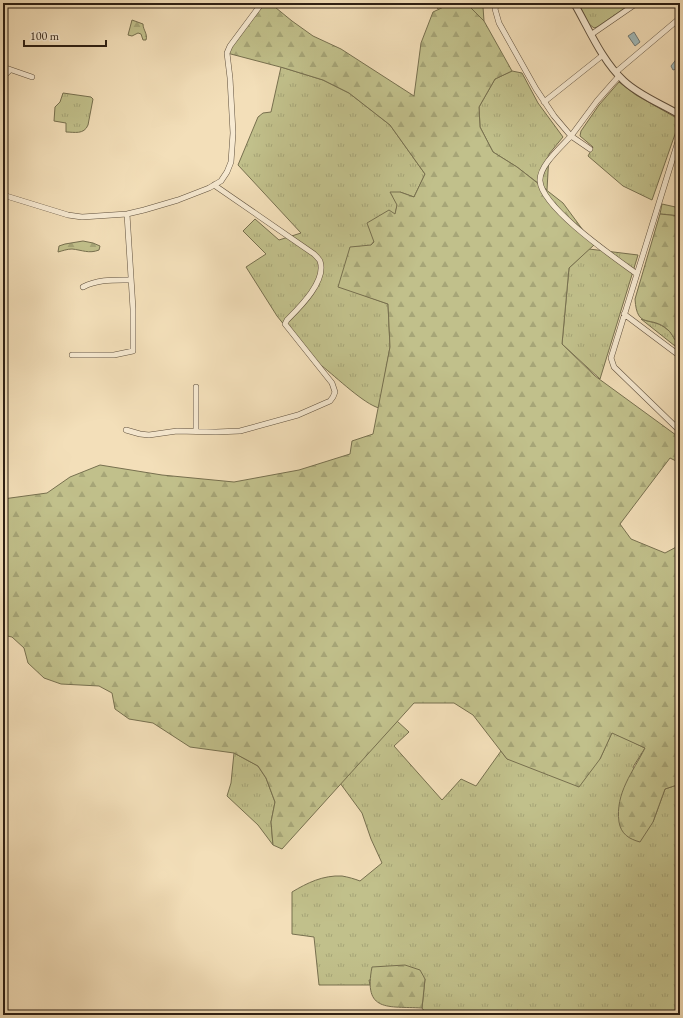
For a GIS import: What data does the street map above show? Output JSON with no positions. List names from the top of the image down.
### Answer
{
  "scale_bar": "100 m"
}
